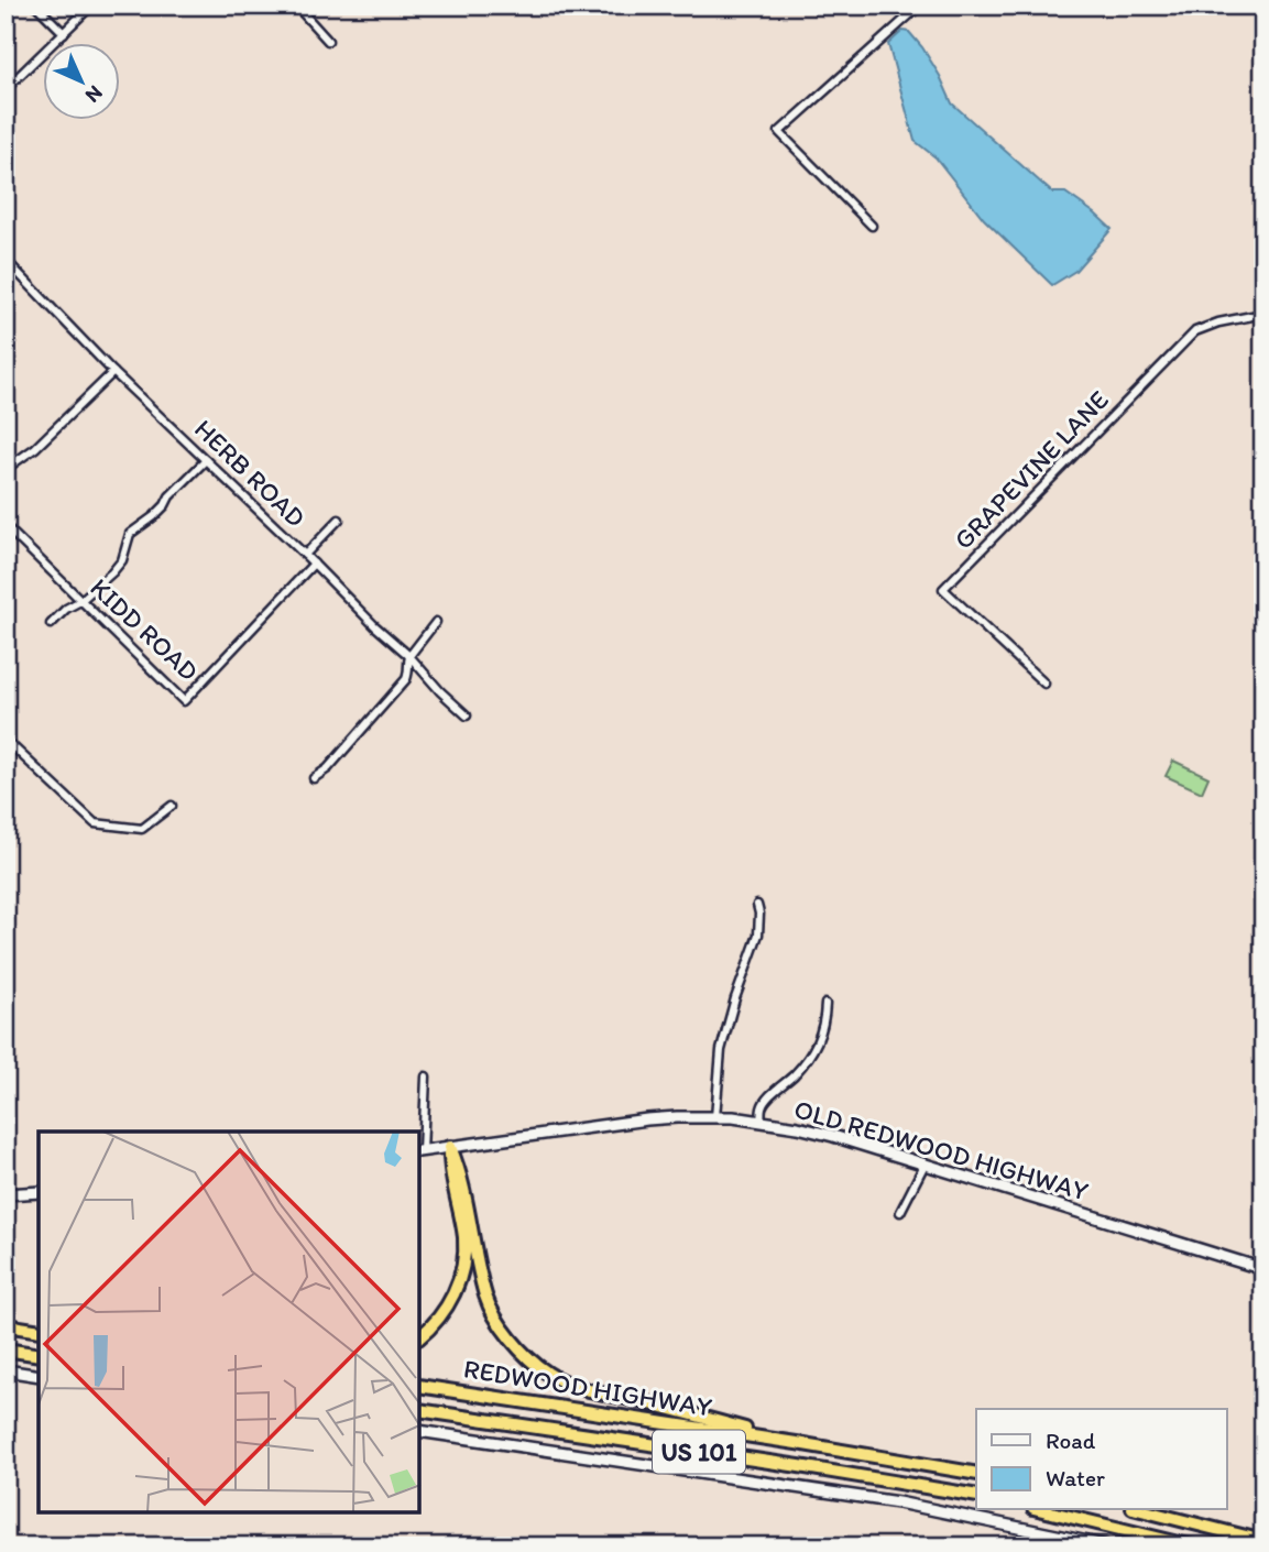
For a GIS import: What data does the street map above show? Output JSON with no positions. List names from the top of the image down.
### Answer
{
  "streets": {
    "highway": ["REDWOOD HIGHWAY", "US 101"],
    "main road": ["OLD REDWOOD HIGHWAY"],
    "street": ["GRAPEVINE LANE", "HERB ROAD", "KIDD ROAD"]
  },
  "crossings": [
    ["HERB ROAD", "KIDD ROAD"]
  ],
  "legend": ["Road", "Water"],
  "north": "bottom right"
}
